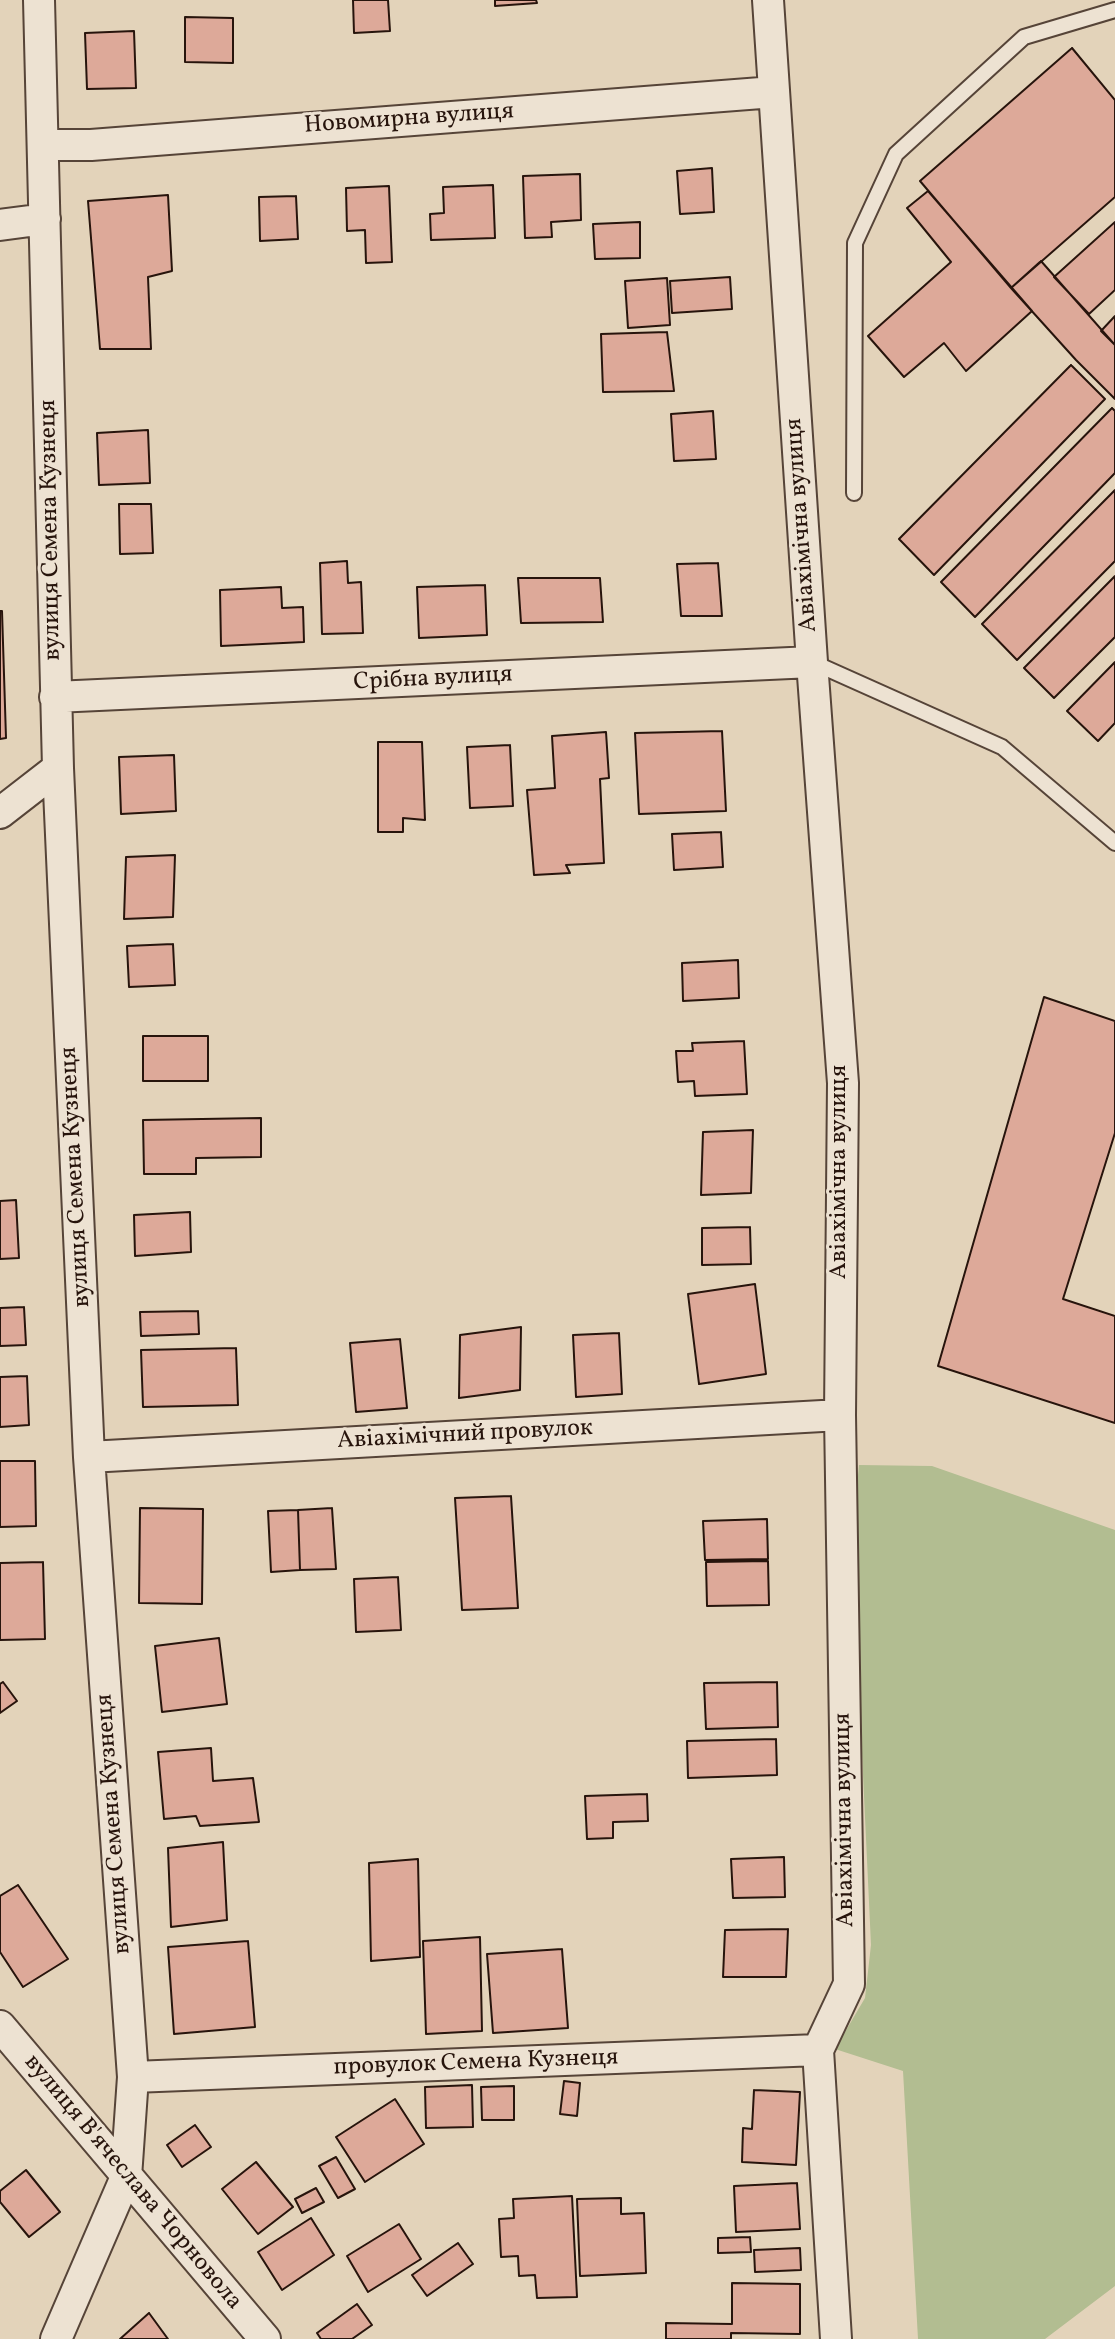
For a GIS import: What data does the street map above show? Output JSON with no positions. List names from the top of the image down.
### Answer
{
  "streets": {
    "street": [
      "Новомирна вулиця",
      "Авіахімічна вулиця",
      "вулиця Семена Кузнеця",
      "Срібна вулиця",
      "Авіахімічний провулок",
      "провулок Семена Кузнеця",
      "вулиця В'ячеслава Чорновола"
    ]
  },
  "crossings": [
    ["Новомирна вулиця", "Авіахімічна вулиця"],
    ["Новомирна вулиця", "вулиця Семена Кузнеця"],
    ["Авіахімічна вулиця", "Срібна вулиця"],
    ["Авіахімічна вулиця", "Авіахімічний провулок"],
    ["Авіахімічна вулиця", "провулок Семена Кузнеця"],
    ["вулиця Семена Кузнеця", "Срібна вулиця"],
    ["вулиця Семена Кузнеця", "Авіахімічний провулок"],
    ["вулиця Семена Кузнеця", "провулок Семена Кузнеця"],
    ["вулиця Семена Кузнеця", "вулиця В'ячеслава Чорновола"]
  ]
}
